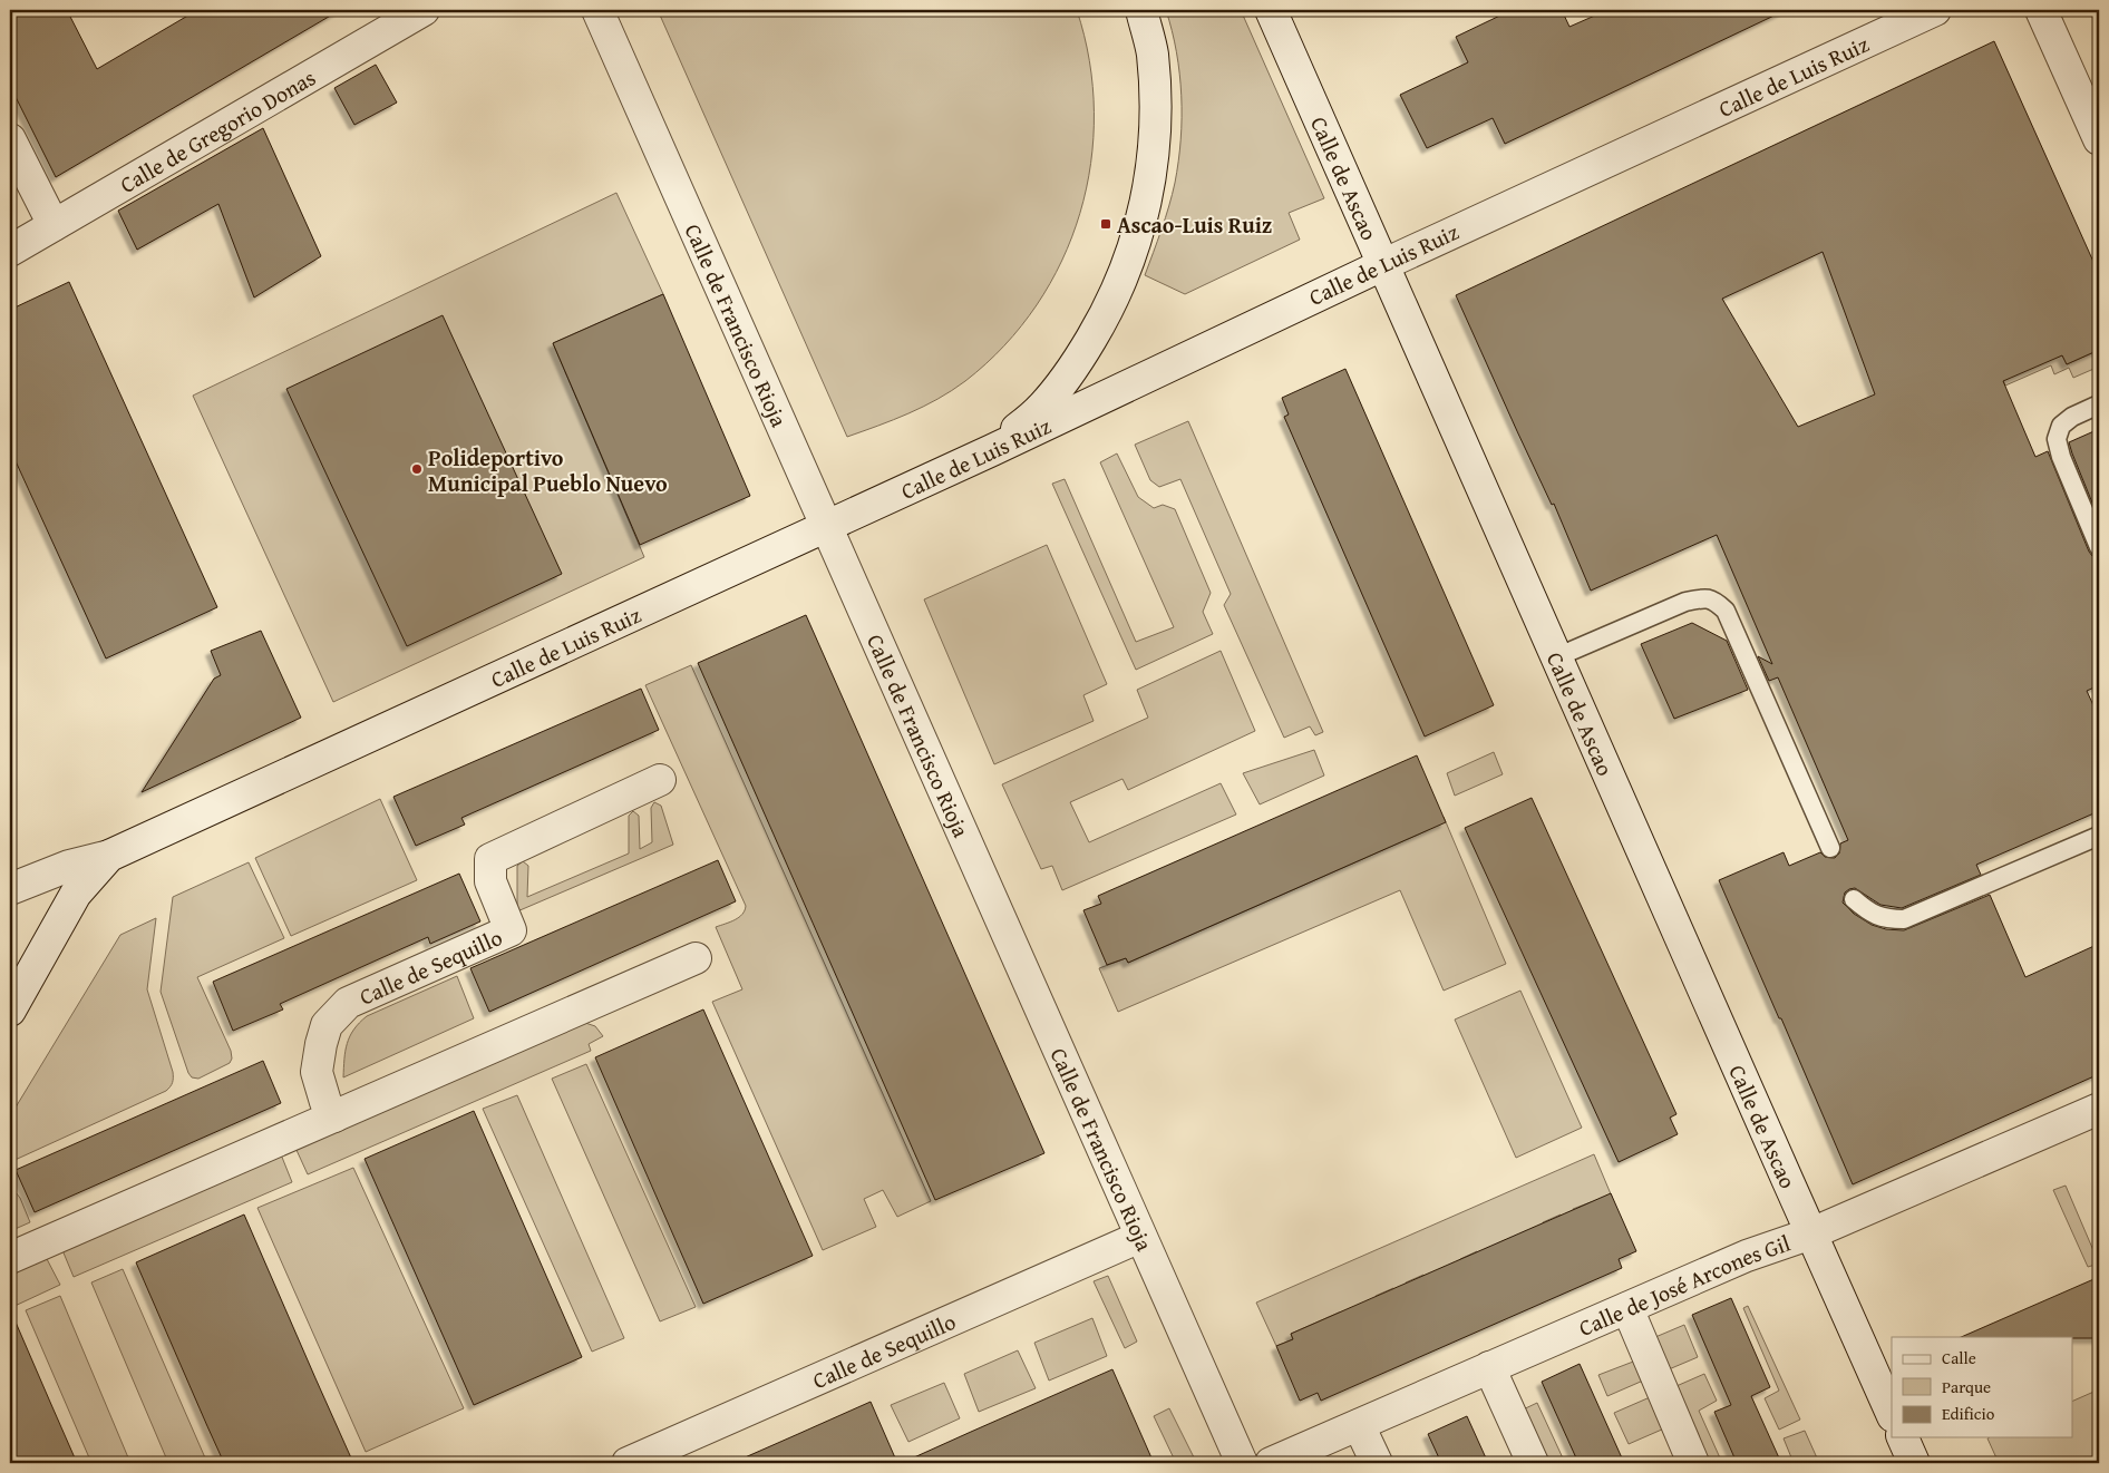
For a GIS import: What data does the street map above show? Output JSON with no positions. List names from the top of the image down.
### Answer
{
  "streets": {
    "street": [
      "Calle de Luis Ruiz",
      "Calle de Gregorio Donas",
      "Calle de Ascao",
      "Calle de Francisco Rioja",
      "Calle de Sequillo",
      "Calle de José Arcones Gil"
    ]
  },
  "crossings": [
    ["Calle de Luis Ruiz", "Calle de Ascao"],
    ["Calle de Luis Ruiz", "Calle de Francisco Rioja"],
    ["Calle de Ascao", "Calle de José Arcones Gil"],
    ["Calle de Francisco Rioja", "Calle de Sequillo"]
  ],
  "places": {
    "transit": ["Ascao-Luis Ruiz"],
    "other": ["Polideportivo Municipal Pueblo Nuevo"]
  },
  "legend": ["Calle", "Parque", "Edificio"]
}
